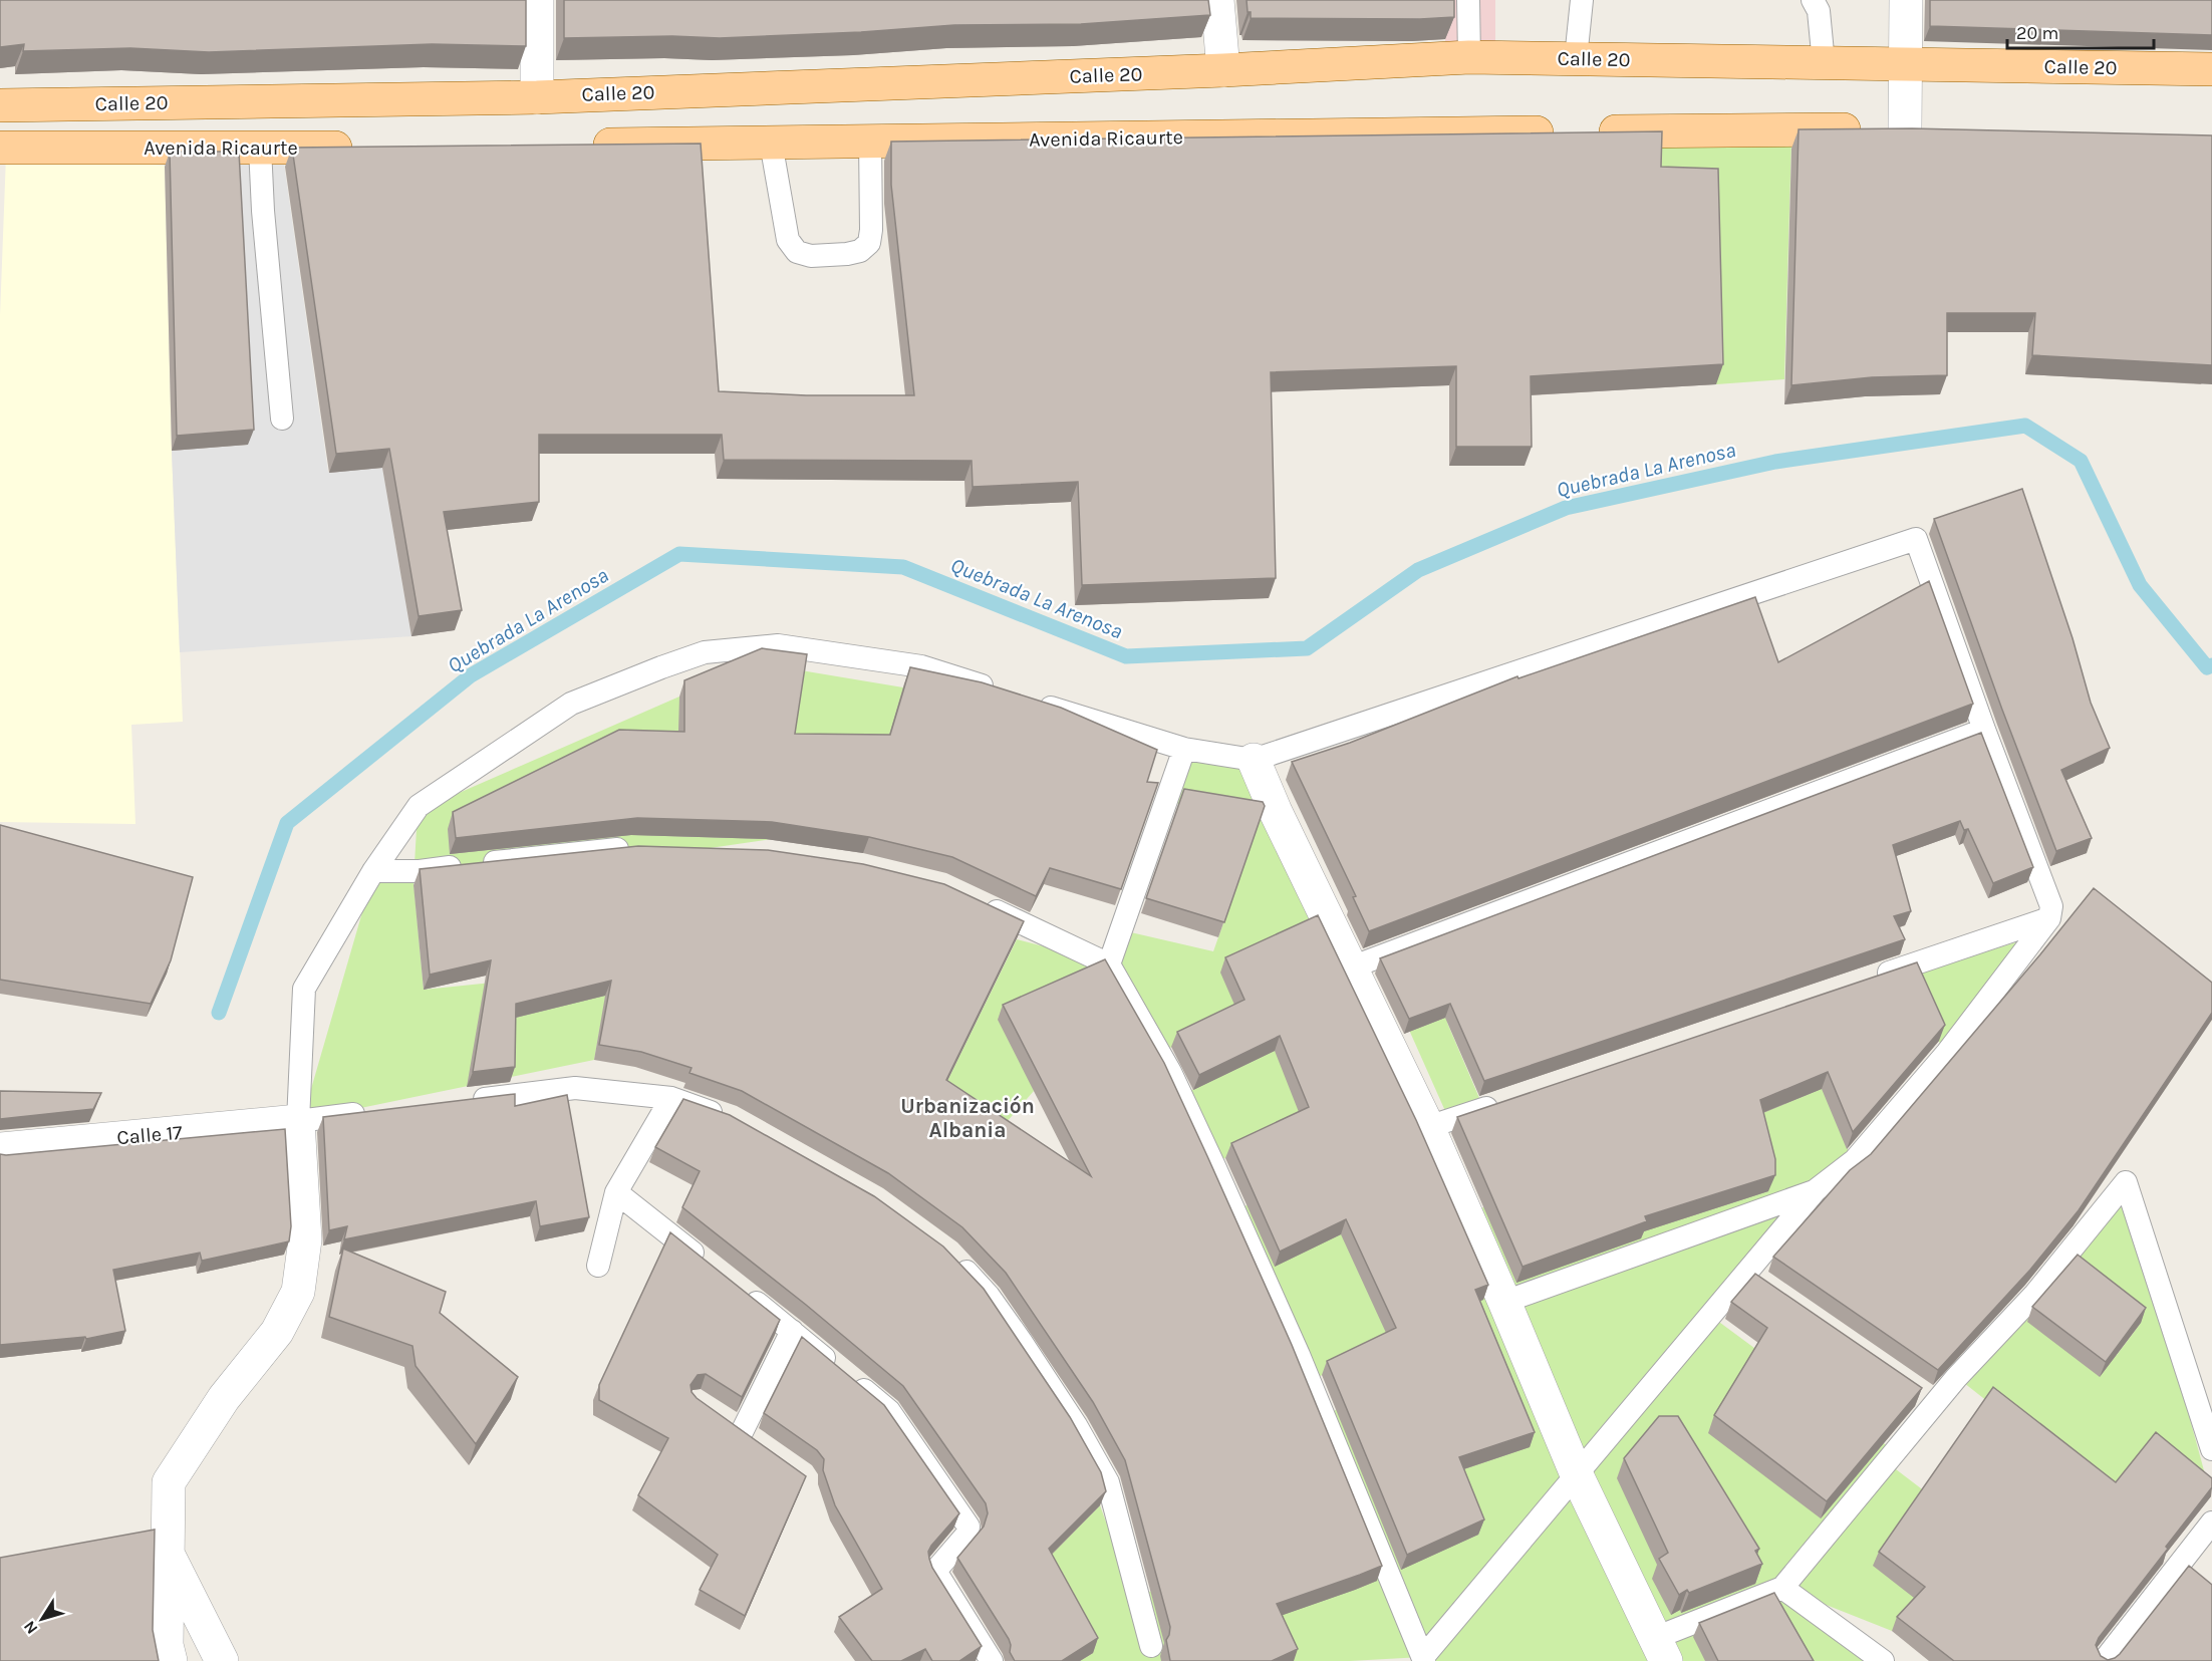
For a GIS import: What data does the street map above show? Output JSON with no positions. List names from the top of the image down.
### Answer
{
  "streets": {
    "main road": ["Calle 20", "Avenida Ricaurte"],
    "street": ["Calle 17"]
  },
  "districts": ["Urbanización Albania"],
  "water": ["Quebrada La Arenosa"],
  "scale_bar": "20 m",
  "north": "bottom left"
}
